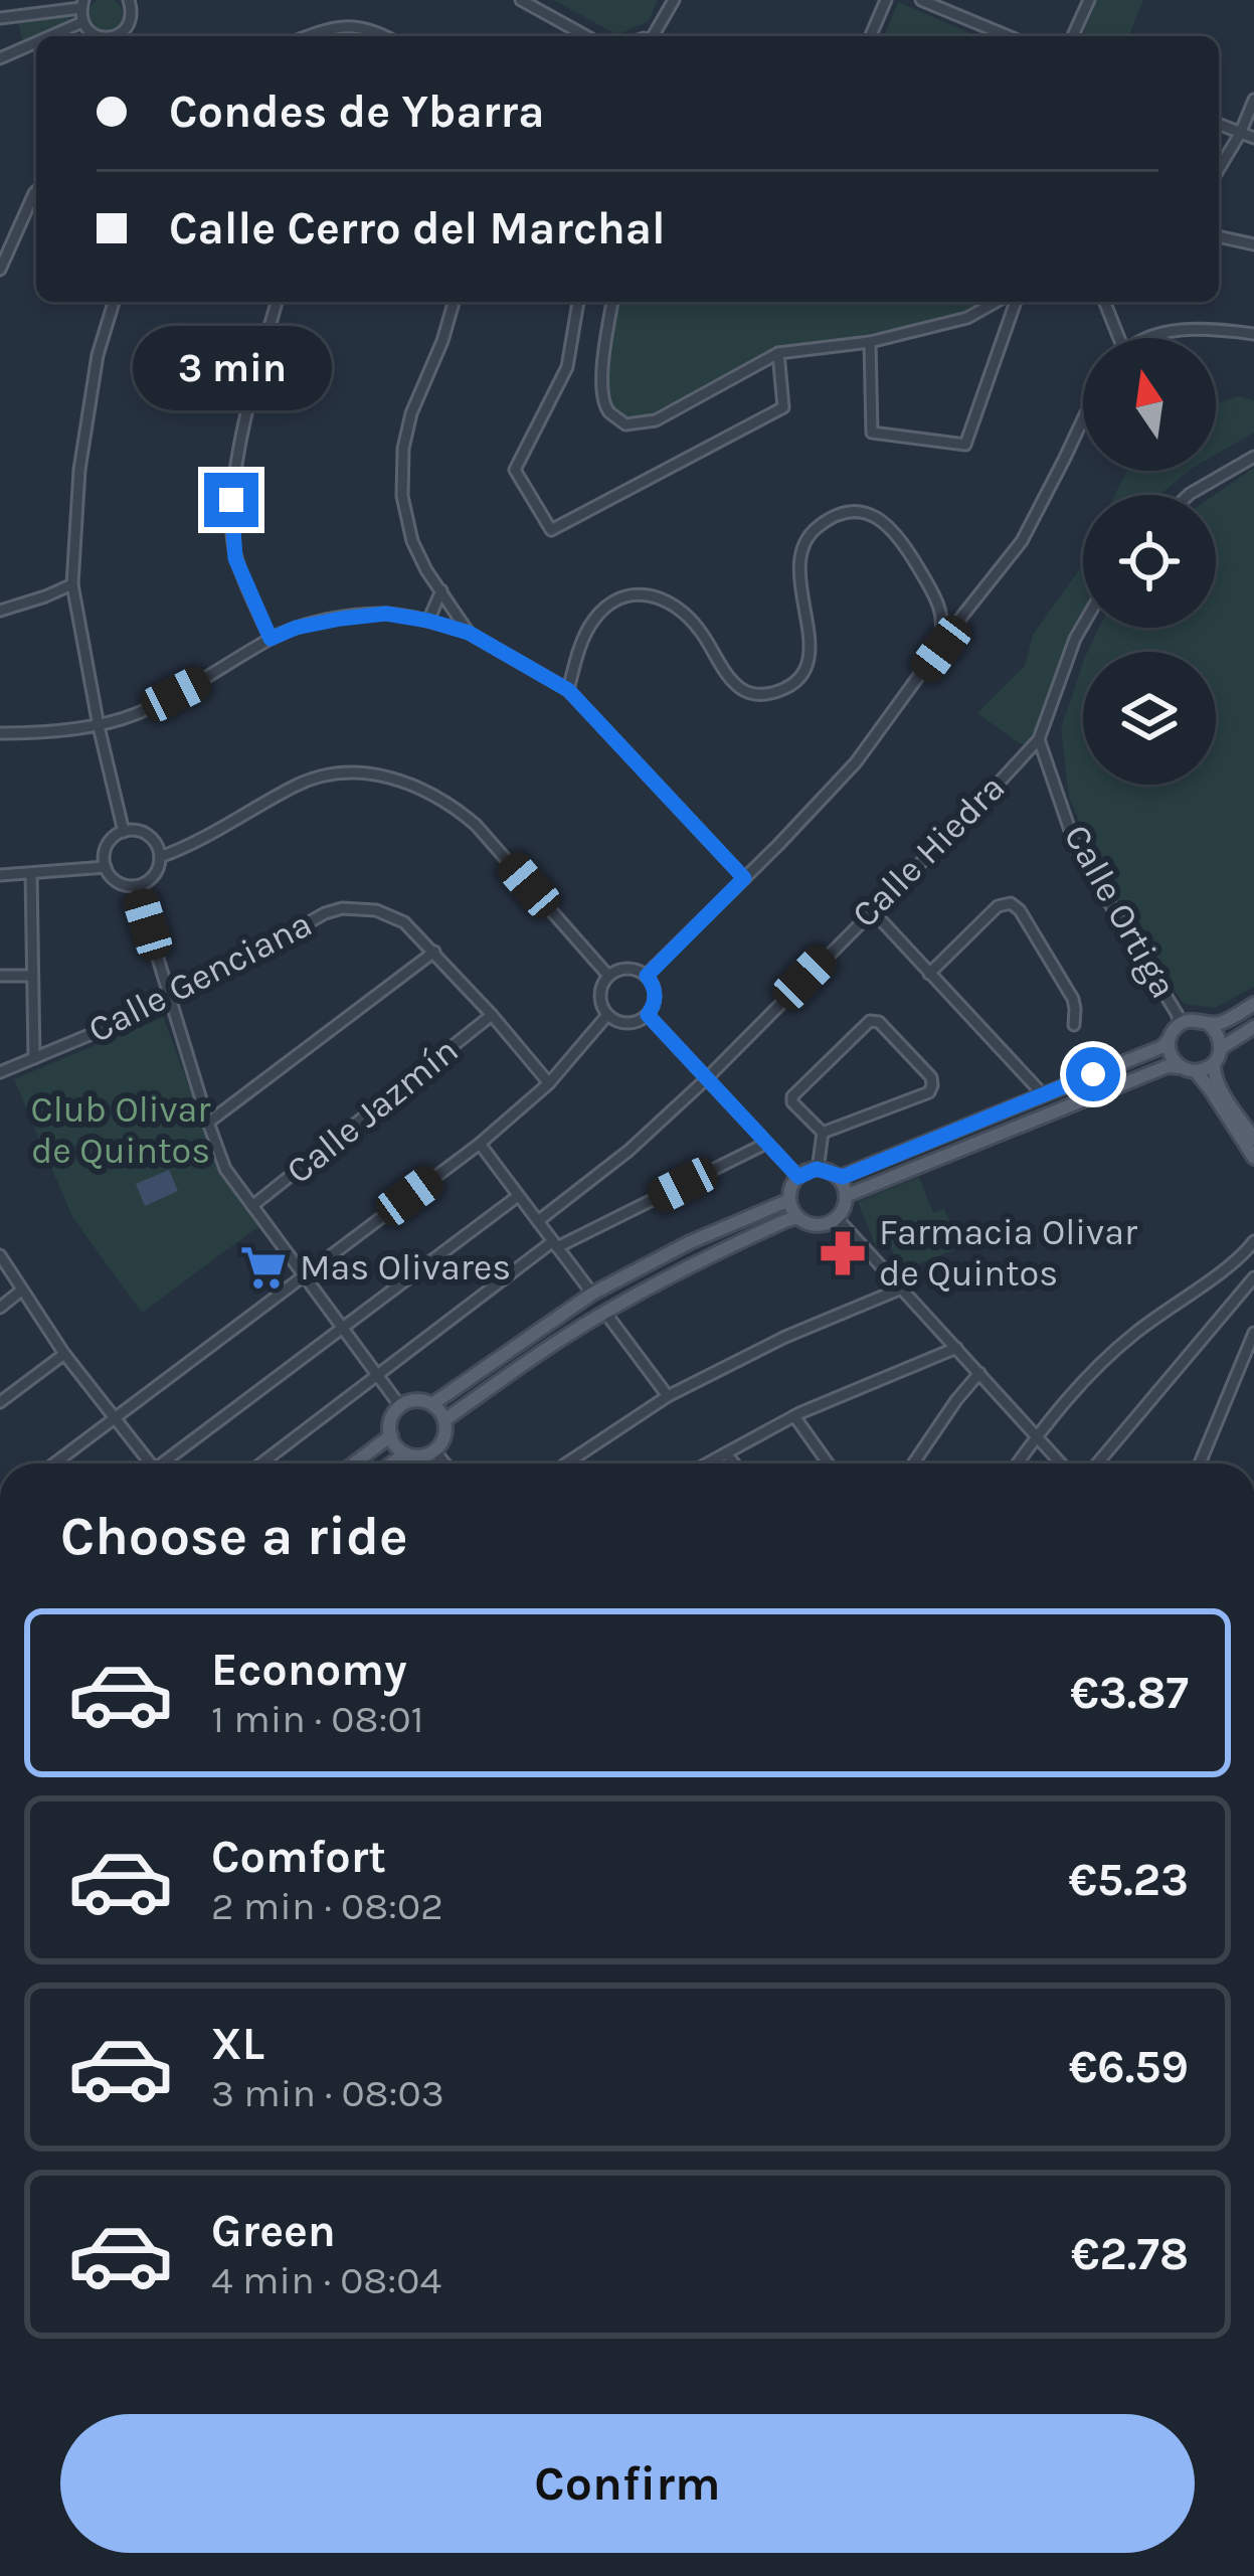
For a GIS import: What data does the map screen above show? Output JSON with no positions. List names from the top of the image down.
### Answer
{
  "streets": {
    "street": [
      "Calle Hiedra",
      "Calle Ortiga",
      "Calle Genciana",
      "Calle Jazmín"
    ]
  },
  "crossings": [
    ["Calle Hiedra", "Calle Ortiga"],
    ["Calle Genciana", "Calle Jazmín"]
  ],
  "parks": ["Club Olivar de Quintos"],
  "places": {
    "pharmacy": ["Farmacia Olivar de Quintos"],
    "supermarket": ["Mas Olivares"]
  },
  "north": "top",
  "page": {
    "banner": ["Condes de Ybarra", "Calle Cerro del Marchal"],
    "bubble": "3 min",
    "heading": "Choose a ride",
    "list": [
      {
        "name": "Economy",
        "note": "1 min · 08:01",
        "value": "€3.87"
      },
      {
        "name": "Comfort",
        "note": "2 min · 08:02",
        "value": "€5.23"
      },
      {
        "name": "XL",
        "note": "3 min · 08:03",
        "value": "€6.59"
      },
      {
        "name": "Green",
        "note": "4 min · 08:04",
        "value": "€2.78"
      }
    ],
    "buttons": "Confirm"
  }
}
